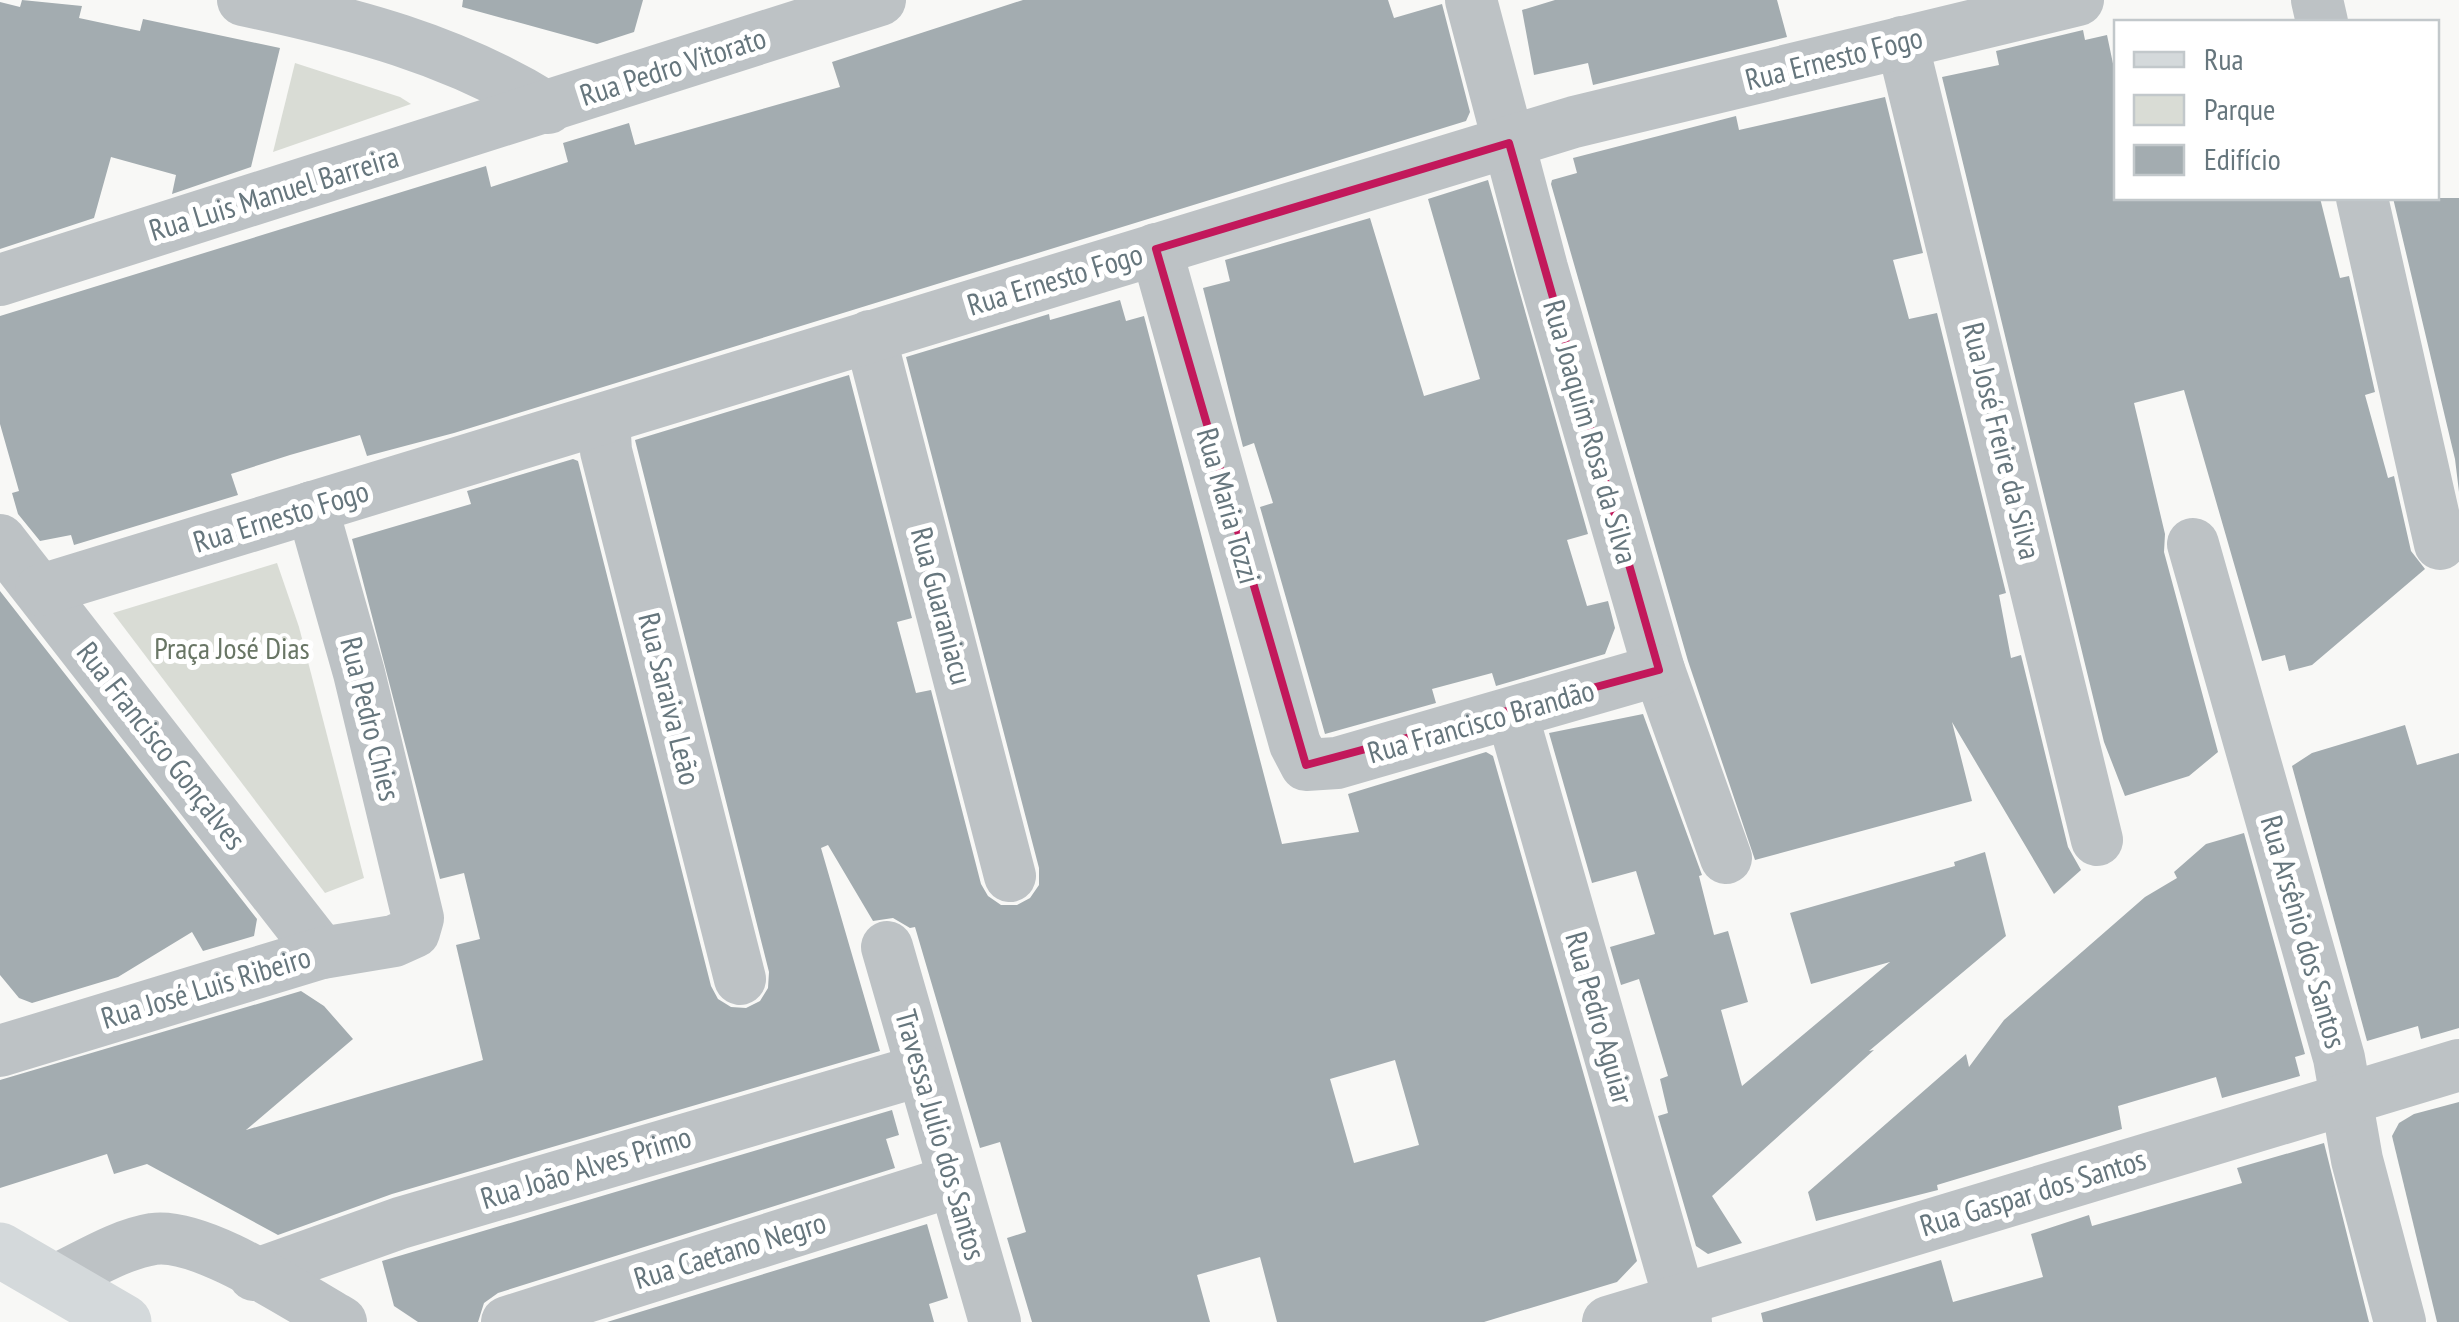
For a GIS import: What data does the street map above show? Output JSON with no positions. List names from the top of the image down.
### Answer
{
  "streets": {
    "street": [
      "Rua Ernesto Fogo",
      "Rua Pedro Vitorato",
      "Rua Luis Manuel Barreira",
      "Rua Joaquim Rosa da Silva",
      "Rua José Freire da Silva",
      "Rua Maria Tozzi",
      "Rua Guaraniacu",
      "Rua Saraiva Leão",
      "Rua Pedro Chies",
      "Rua Francisco Brandão",
      "Rua Francisco Gonçalves",
      "Rua Arsênio dos Santos",
      "Rua José Luis Ribeiro",
      "Rua Pedro Aguiar",
      "Travessa Julio dos Santos",
      "Rua João Alves Primo",
      "Rua Gaspar dos Santos",
      "Rua Caetano Negro"
    ]
  },
  "crossings": [
    ["Rua Ernesto Fogo", "Rua Joaquim Rosa da Silva"],
    ["Rua Ernesto Fogo", "Rua José Freire da Silva"],
    ["Rua Ernesto Fogo", "Rua Maria Tozzi"],
    ["Rua Ernesto Fogo", "Rua Guaraniacu"],
    ["Rua Ernesto Fogo", "Rua Saraiva Leão"],
    ["Rua Ernesto Fogo", "Rua Pedro Chies"],
    ["Rua Ernesto Fogo", "Rua Francisco Gonçalves"],
    ["Rua Pedro Vitorato", "Rua Luis Manuel Barreira"],
    ["Rua Joaquim Rosa da Silva", "Rua Francisco Brandão"],
    ["Rua Maria Tozzi", "Rua Francisco Brandão"],
    ["Rua Pedro Chies", "Rua José Luis Ribeiro"],
    ["Rua Francisco Brandão", "Rua Pedro Aguiar"],
    ["Rua Francisco Gonçalves", "Rua José Luis Ribeiro"],
    ["Rua Arsênio dos Santos", "Rua Gaspar dos Santos"],
    ["Rua Pedro Aguiar", "Rua Gaspar dos Santos"],
    ["Travessa Julio dos Santos", "Rua João Alves Primo"],
    ["Travessa Julio dos Santos", "Rua Caetano Negro"]
  ],
  "parks": ["Praça José Dias"],
  "legend": ["Rua", "Parque", "Edifício"]
}
